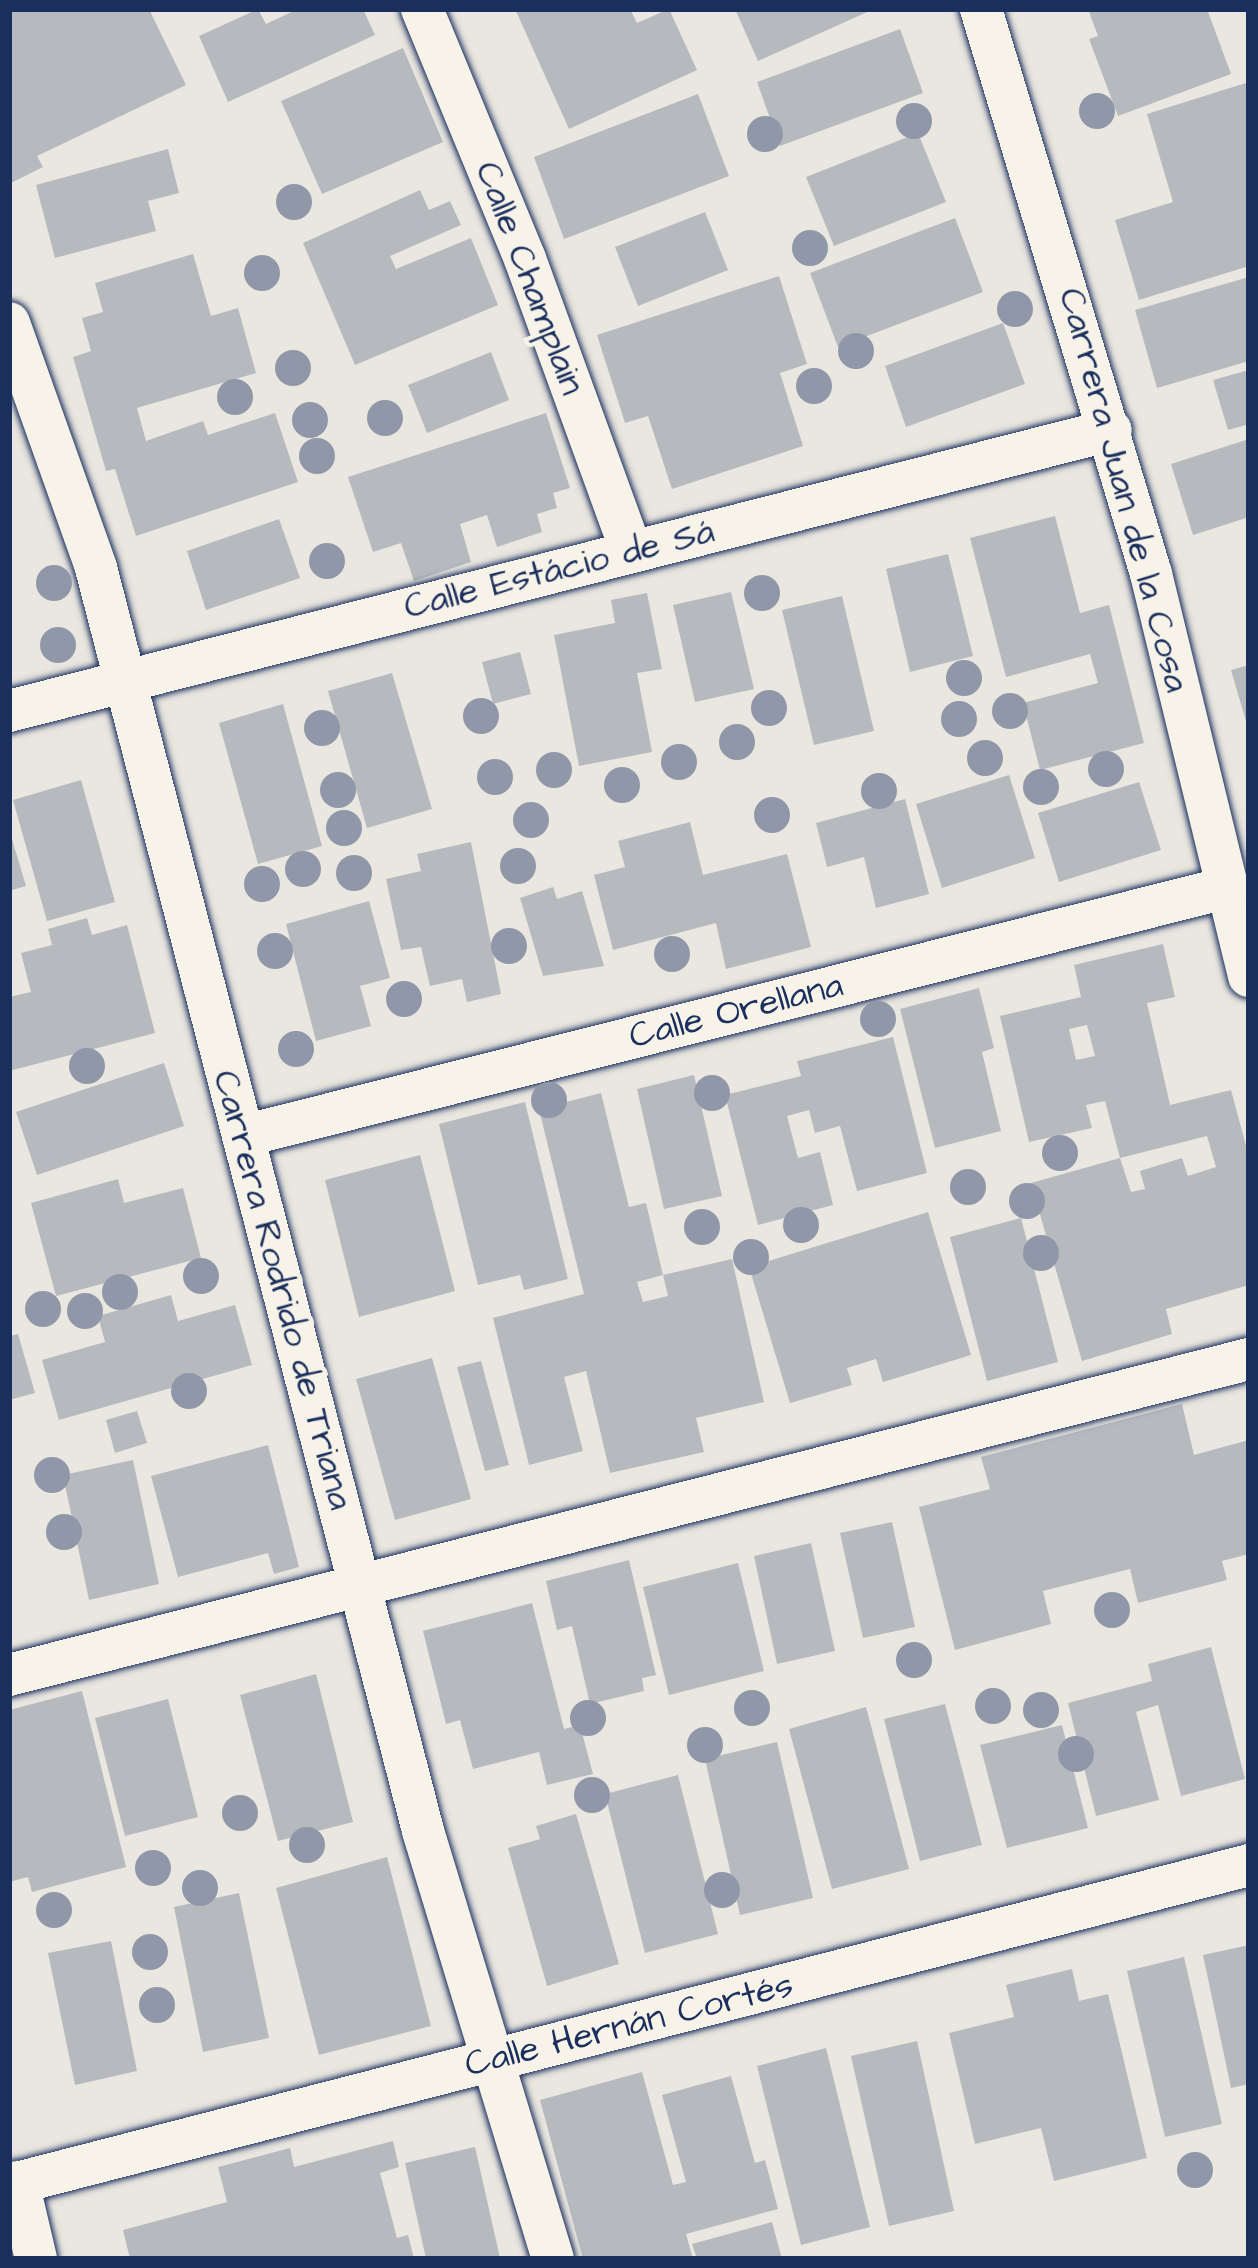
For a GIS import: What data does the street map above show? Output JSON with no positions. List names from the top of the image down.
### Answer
{
  "streets": {
    "street": [
      "Calle Champlain",
      "Carrera Juan de la Cosa",
      "Calle Estácio de Sá",
      "Calle Orellana",
      "Carrera Rodrido de Triana",
      "Calle Hernán Cortés"
    ]
  },
  "crossings": [
    ["Calle Champlain", "Calle Estácio de Sá"],
    ["Carrera Juan de la Cosa", "Calle Estácio de Sá"],
    ["Carrera Juan de la Cosa", "Calle Orellana"],
    ["Calle Estácio de Sá", "Carrera Rodrido de Triana"],
    ["Calle Orellana", "Carrera Rodrido de Triana"],
    ["Carrera Rodrido de Triana", "Calle Hernán Cortés"]
  ]
}
